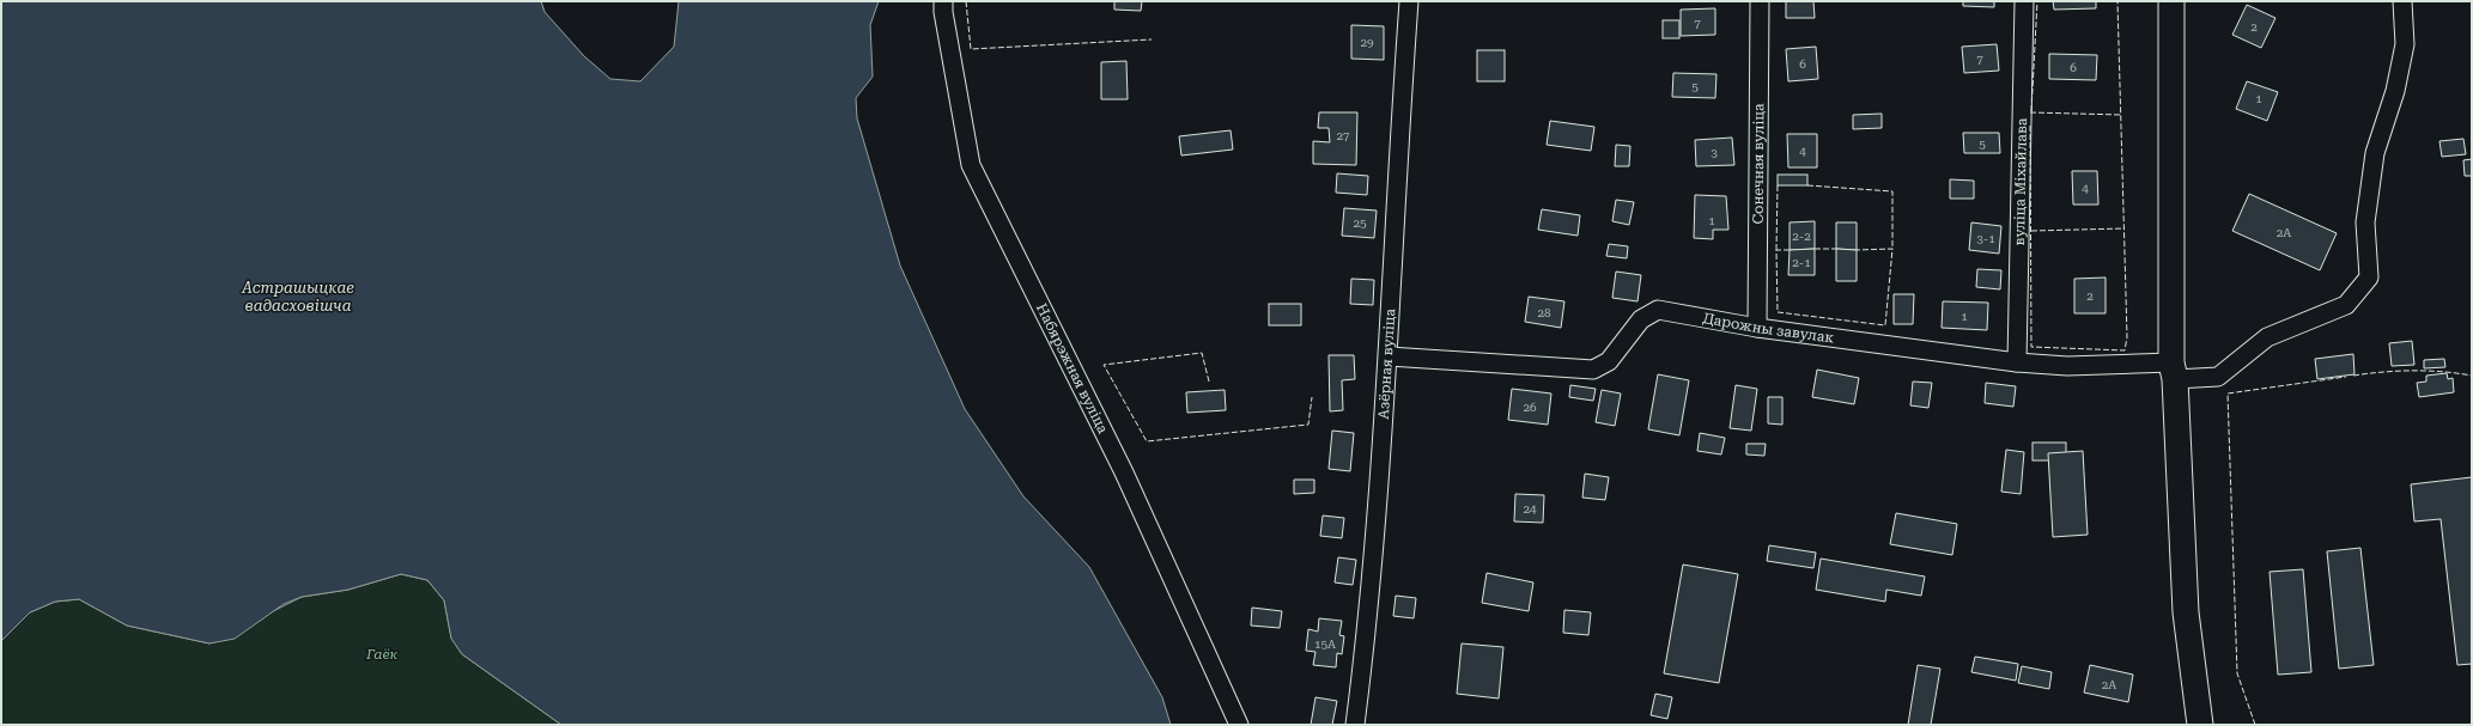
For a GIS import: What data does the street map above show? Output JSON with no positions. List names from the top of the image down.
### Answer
{
  "streets": {
    "street": [
      "Сонечная вуліца",
      "вуліца Міхайлава",
      "Дарожны завулак",
      "Азёрная вуліца",
      "Набярэжная вуліца"
    ]
  },
  "crossings": [
    ["Сонечная вуліца", "Дарожны завулак"],
    ["вуліца Міхайлава", "Дарожны завулак"],
    ["Дарожны завулак", "Азёрная вуліца"]
  ],
  "water": ["Астрашыцкае вадасховішча"],
  "parks": ["Гаёк"],
  "house_numbers": [
    "7",
    "2",
    "29",
    "7",
    "6",
    "6",
    "5",
    "1",
    "27",
    "5",
    "4",
    "3",
    "4",
    "1",
    "25",
    "2А",
    "2-2",
    "3-1",
    "2-1",
    "2",
    "28",
    "1",
    "26",
    "24",
    "15А",
    "2А"
  ]
}
